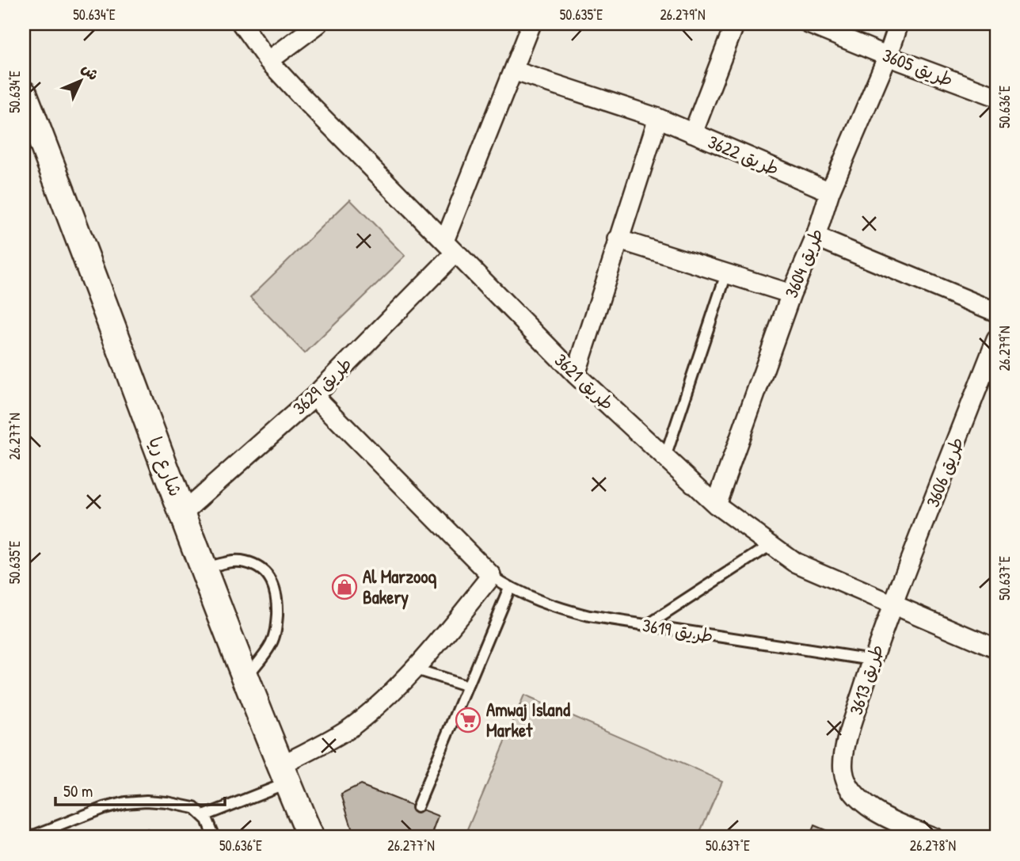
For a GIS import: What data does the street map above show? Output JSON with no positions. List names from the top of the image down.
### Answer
{
  "streets": {
    "main road": ["شارع ريا"],
    "street": [
      "طريق 3605",
      "طريق 3622",
      "طريق 3604",
      "طريق 3621",
      "طريق 3629",
      "طريق 3606",
      "طريق 3619",
      "طريق 3613"
    ]
  },
  "crossings": [
    ["طريق 3605", "طريق 3604"],
    ["طريق 3622", "طريق 3604"],
    ["طريق 3622", "طريق 3629"],
    ["طريق 3604", "طريق 3621"],
    ["طريق 3621", "طريق 3629"],
    ["طريق 3621", "طريق 3606"],
    ["طريق 3621", "طريق 3613"],
    ["طريق 3629", "شارع ريا"],
    ["طريق 3629", "طريق 3619"],
    ["طريق 3606", "طريق 3613"],
    ["طريق 3619", "طريق 3613"]
  ],
  "places": {
    "shop": ["Al Marzooq Bakery"],
    "supermarket": ["Amwaj Island Market"]
  },
  "scale_bar": "50 m",
  "north": "top right",
  "coordinates": [
    "50.634°E",
    "50.635°E",
    "26.279°N",
    "50.636°E",
    "26.277°N",
    "50.637°E",
    "26.278°N"
  ]
}
